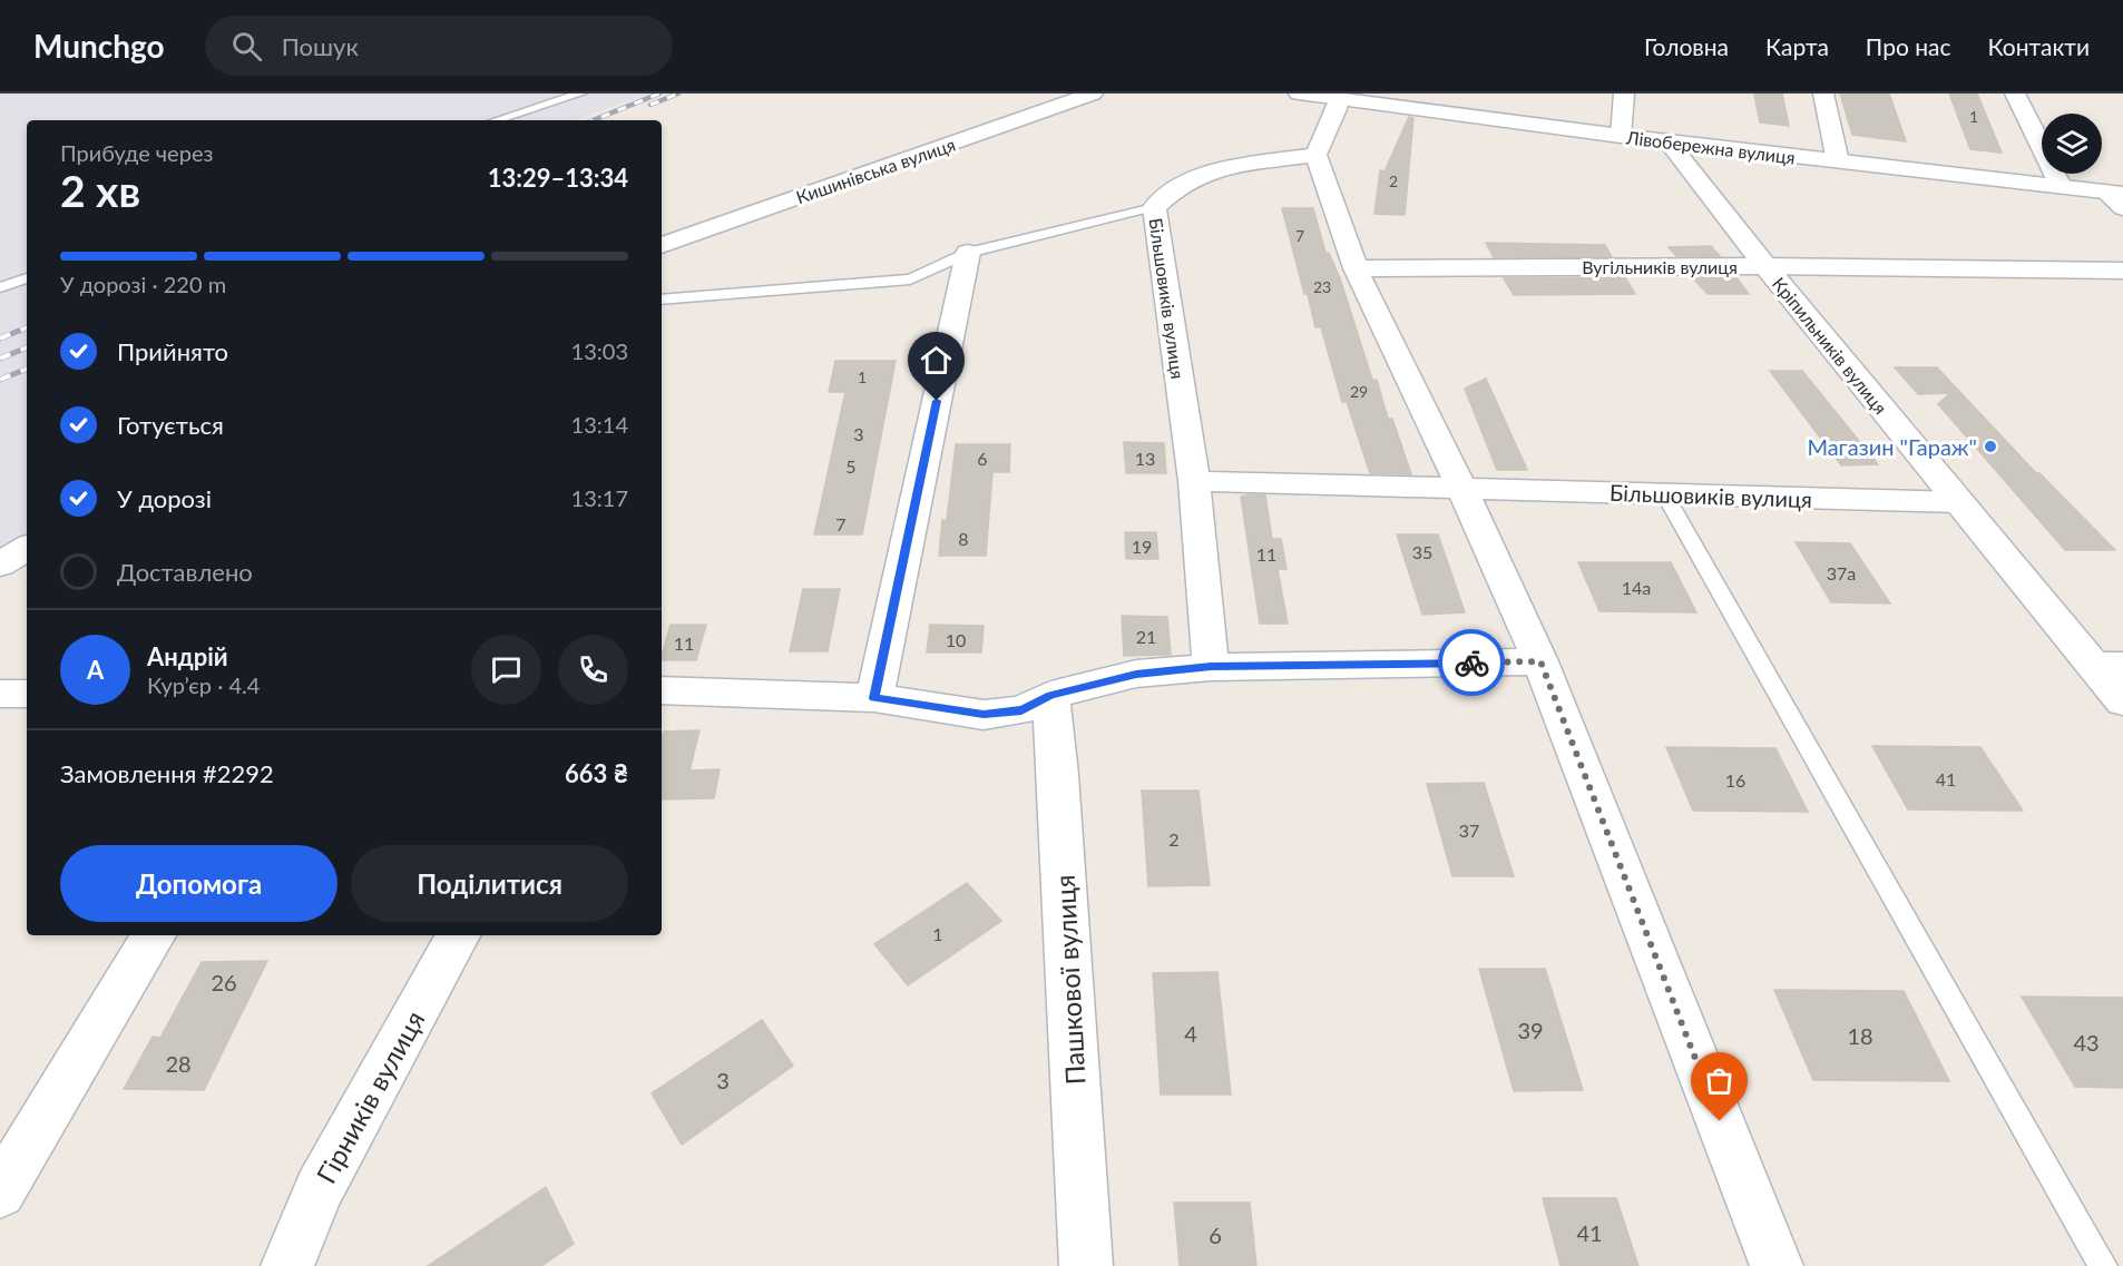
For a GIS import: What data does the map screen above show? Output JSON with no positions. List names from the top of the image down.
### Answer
{
  "streets": {
    "street": [
      "Лівобережна вулиця",
      "Кишинівська вулиця",
      "Вугільників вулиця",
      "Більшовиків вулиця",
      "Кріпильників вулиця",
      "Пашкової вулиця",
      "Гірників вулиця"
    ]
  },
  "crossings": [
    ["Лівобережна вулиця", "Кріпильників вулиця"],
    ["Вугільників вулиця", "Кріпильників вулиця"],
    ["Більшовиків вулиця", "Кріпильників вулиця"]
  ],
  "places": ["Магазин \"Гараж\""],
  "house_numbers": [
    "1",
    "2",
    "7",
    "23",
    "1",
    "29",
    "3",
    "6",
    "13",
    "5",
    "7",
    "8",
    "19",
    "35",
    "11",
    "37а",
    "14а",
    "21",
    "10",
    "11",
    "41",
    "16",
    "37",
    "2",
    "1",
    "26",
    "39",
    "4",
    "18",
    "43",
    "28",
    "3",
    "41",
    "6"
  ],
  "page": {
    "header": "Munchgo",
    "search": "Пошук",
    "nav": [
      "Головна",
      "Карта",
      "Про нас",
      "Контакти"
    ],
    "heading": ["2 хв", "Прибуде через", "13:29–13:34"],
    "panel": [
      "Андрій",
      "Кур’єр · 4.4",
      "Замовлення #2292",
      "663 ₴"
    ],
    "bar": "У дорозі · 220 m",
    "list": [
      ["Прийнято", "13:03"],
      ["Готується", "13:14"],
      ["У дорозі", "13:17"],
      "Доставлено"
    ],
    "round": "А",
    "buttons": ["Допомога", "Поділитися"]
  }
}
